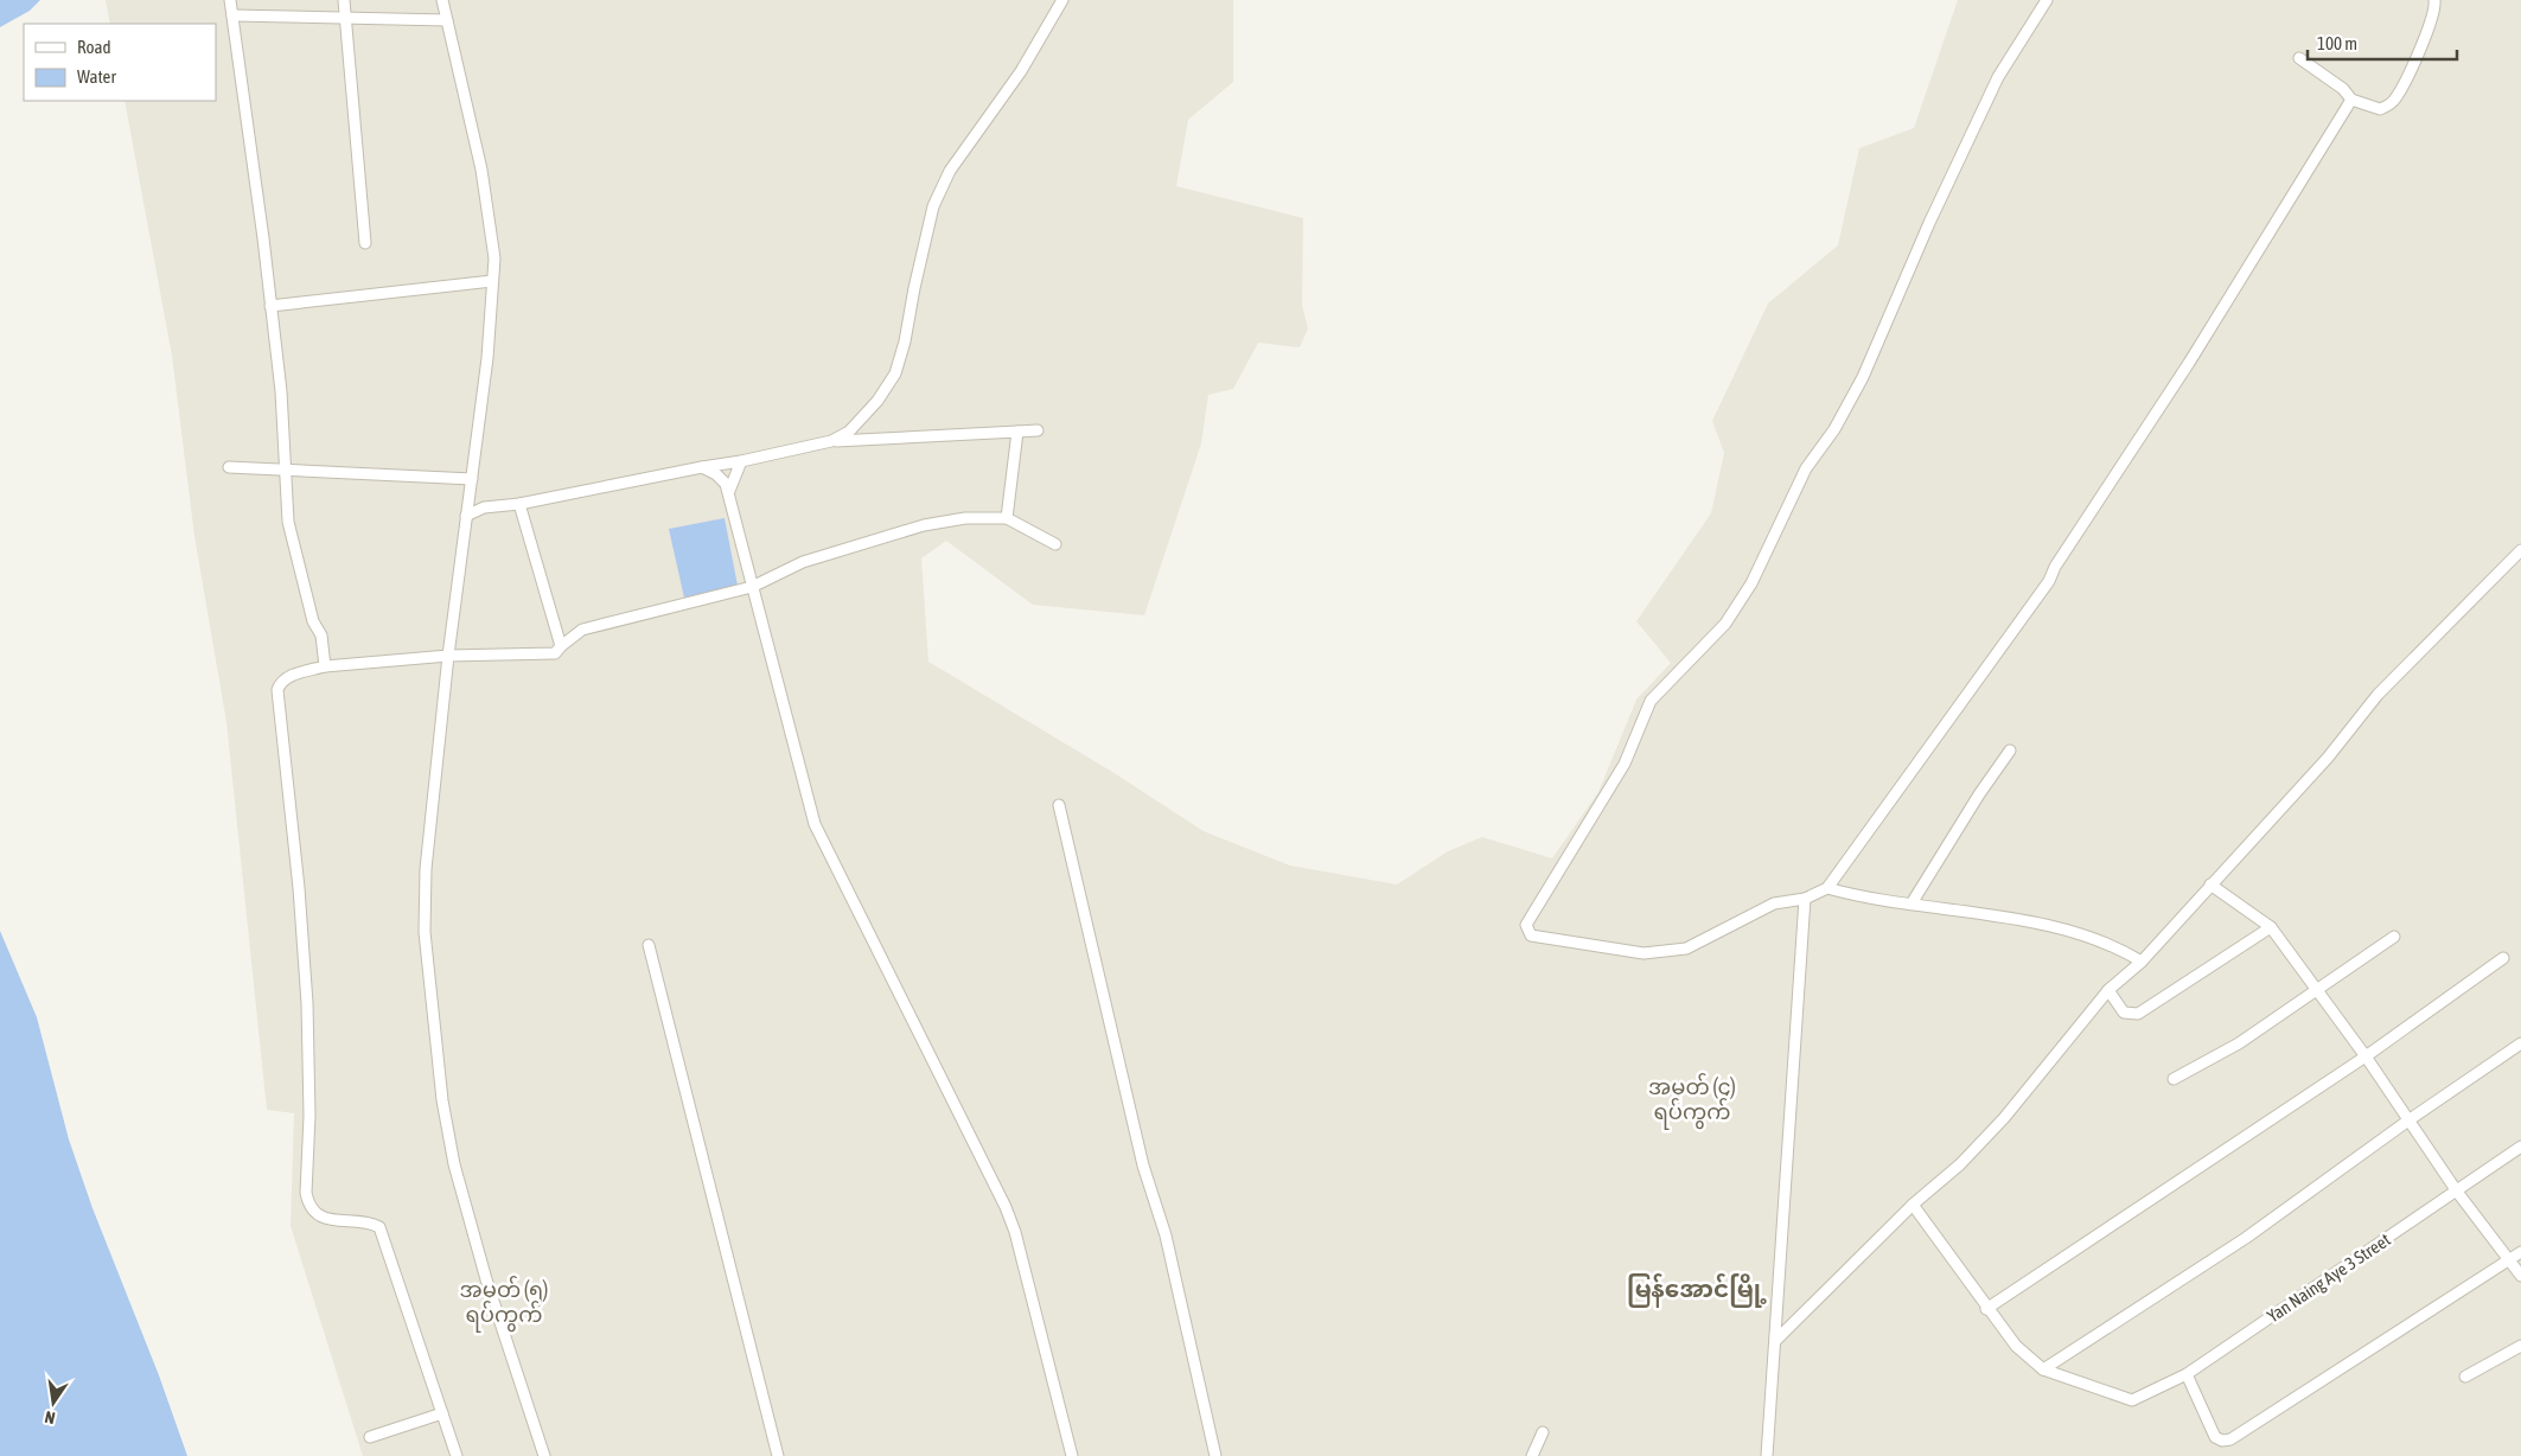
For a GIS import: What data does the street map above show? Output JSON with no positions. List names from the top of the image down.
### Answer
{
  "streets": {
    "street": ["Yan Naing Aye 3 Street"]
  },
  "districts": ["အမှတ် (၄) ရပ်ကွက်", "မြန်အောင်မြို့", "အမှတ် (၅) ရပ်ကွက်"],
  "legend": ["Road", "Water"],
  "scale_bar": "100 m",
  "north": "bottom"
}
